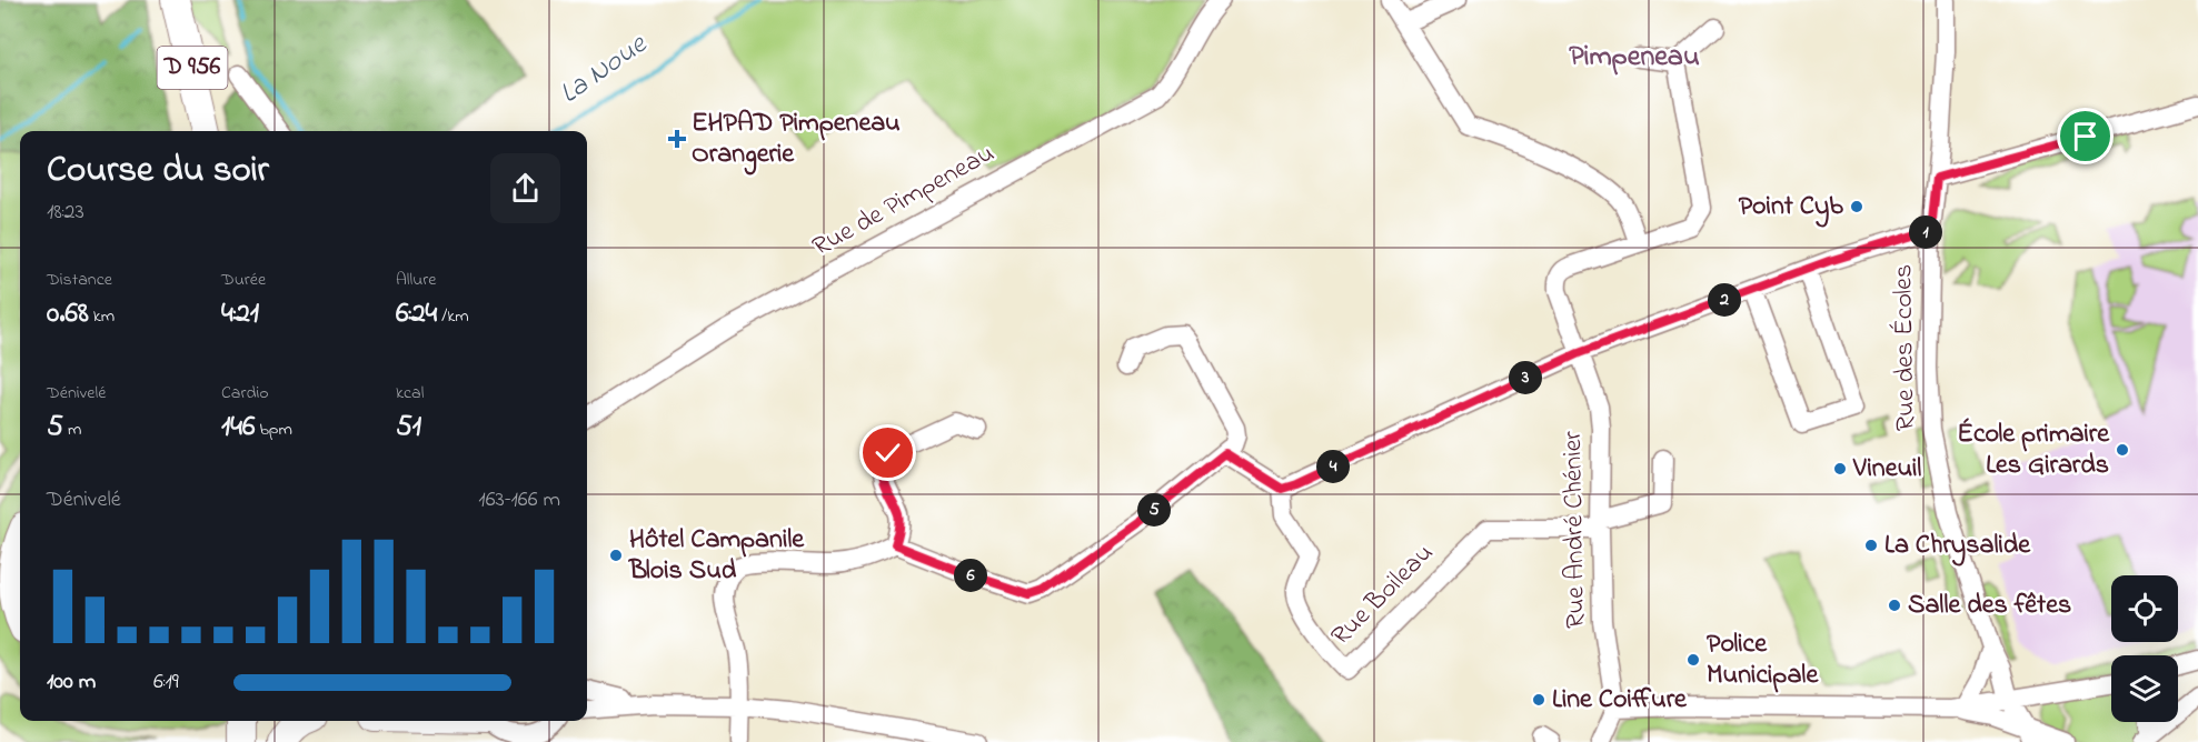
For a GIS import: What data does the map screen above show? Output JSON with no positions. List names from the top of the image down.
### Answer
{
  "streets": {
    "highway": ["D 956"],
    "street": [
      "Rue de Pimpeneau",
      "Rue des Écoles",
      "Rue André Chénier",
      "Rue Boileau"
    ]
  },
  "crossings": [
    ["Rue André Chénier", "Rue Boileau"]
  ],
  "districts": ["Pimpeneau"],
  "water": ["La Noue"],
  "places": {
    "health": ["EHPAD Pimpeneau Orangerie"],
    "other": [
      "Point Cyb",
      "École primaire Les Girards",
      "Vineuil",
      "La Chrysalide",
      "Hôtel Campanile Blois Sud",
      "Salle des fêtes",
      "Police Municipale",
      "Line Coiffure"
    ]
  },
  "page": {
    "heading": ["Course du soir", "18:23"],
    "pins": [
      "1",
      "2",
      "3",
      "4",
      "5",
      "6"
    ],
    "stats": [
      ["Distance", "0.68 km"],
      ["Durée", "4:21"],
      ["Allure", "6:24 /km"],
      ["Dénivelé", "5 m"],
      ["Cardio", "146 bpm"],
      ["kcal", "51"]
    ],
    "chart": ["Dénivelé", "163–166 m"],
    "list": [
      {
        "name": "100 m",
        "note": "6:19"
      }
    ]
  }
}
